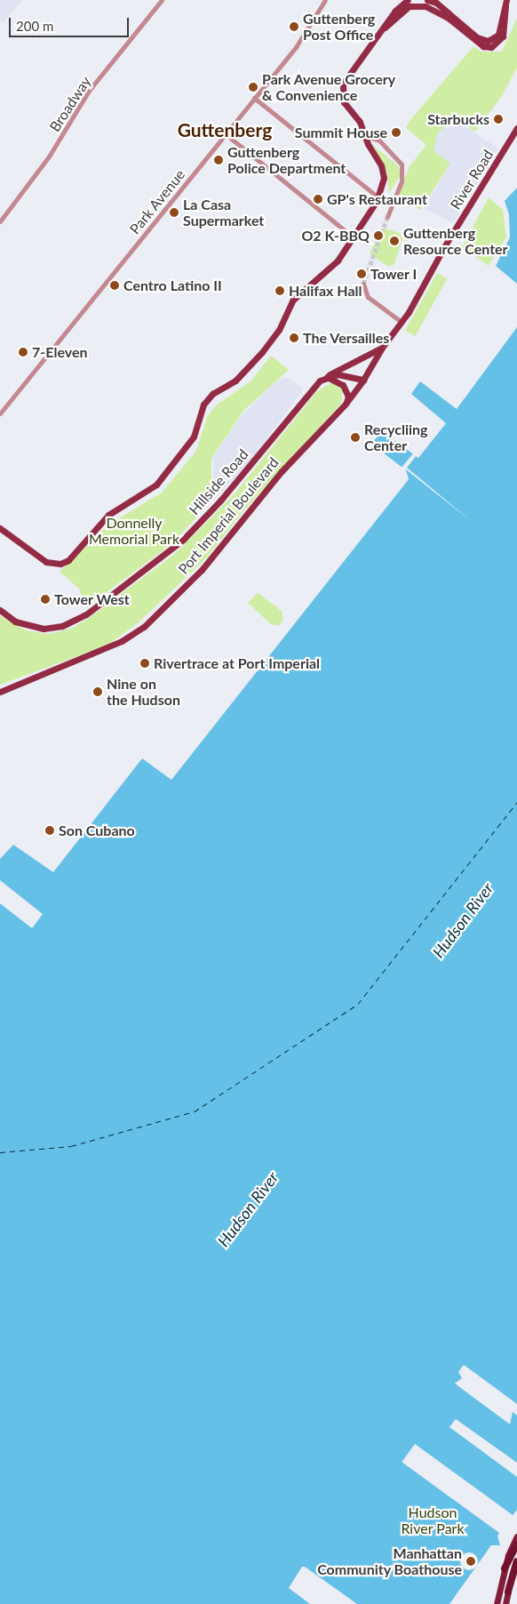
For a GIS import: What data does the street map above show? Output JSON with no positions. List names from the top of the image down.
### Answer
{
  "streets": {
    "main road": ["River Road", "Hillside Road", "Port Imperial Boulevard"],
    "street": ["Broadway", "Park Avenue"]
  },
  "crossings": [
    ["River Road", "Hillside Road"],
    ["River Road", "Port Imperial Boulevard"]
  ],
  "districts": ["Guttenberg"],
  "water": ["Hudson River"],
  "parks": ["Donnelly Memorial Park", "Hudson River Park"],
  "places": [
    "Guttenberg Post Office",
    "Park Avenue Grocery & Convenience",
    "Starbucks",
    "Summit House",
    "Guttenberg Police Department",
    "GP's Restaurant",
    "La Casa Supermarket",
    "O2 K-BBQ",
    "Guttenberg Resource Center",
    "Tower I",
    "Centro Latino II",
    "Halifax Hall",
    "The Versailles",
    "7-Eleven",
    "Recycliing Center",
    "Tower West",
    "Rivertrace at Port Imperial",
    "Nine on the Hudson",
    "Son Cubano",
    "Manhattan Community Boathouse"
  ],
  "scale_bar": "200 m"
}
